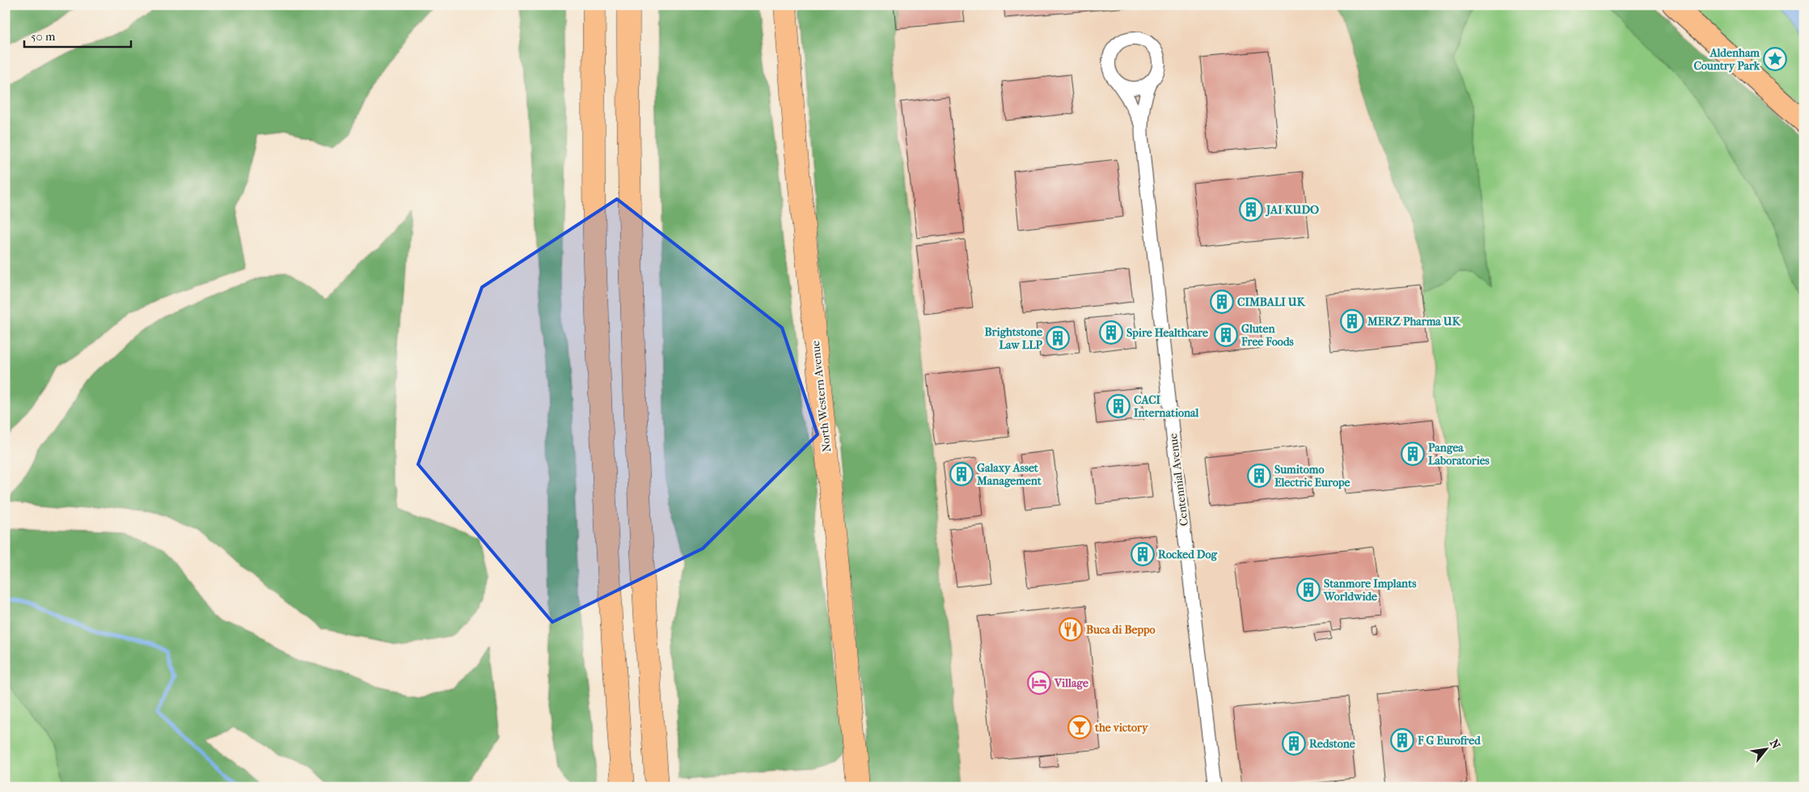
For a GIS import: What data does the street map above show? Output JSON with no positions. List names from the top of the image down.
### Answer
{
  "streets": {
    "highway": ["North Western Avenue"],
    "street": ["Centennial Avenue"]
  },
  "places": {
    "place": ["Aldenham Country Park"],
    "building": [
      "JAI KUDO",
      "CIMBALI UK",
      "MERZ Pharma UK",
      "Spire Healthcare",
      "Gluten Free Foods",
      "Brightstone Law LLP",
      "CACI International",
      "Pangea Laboratories",
      "Galaxy Asset Management",
      "Sumitomo Electric Europe",
      "Rocked Dog",
      "Stanmore Implants Worldwide",
      "F G Eurofred",
      "Redstone"
    ],
    "restaurant": ["Buca di Beppo"],
    "hotel": ["Village"],
    "bar": ["the victory"]
  },
  "scale_bar": "50 m",
  "north": "top right"
}
